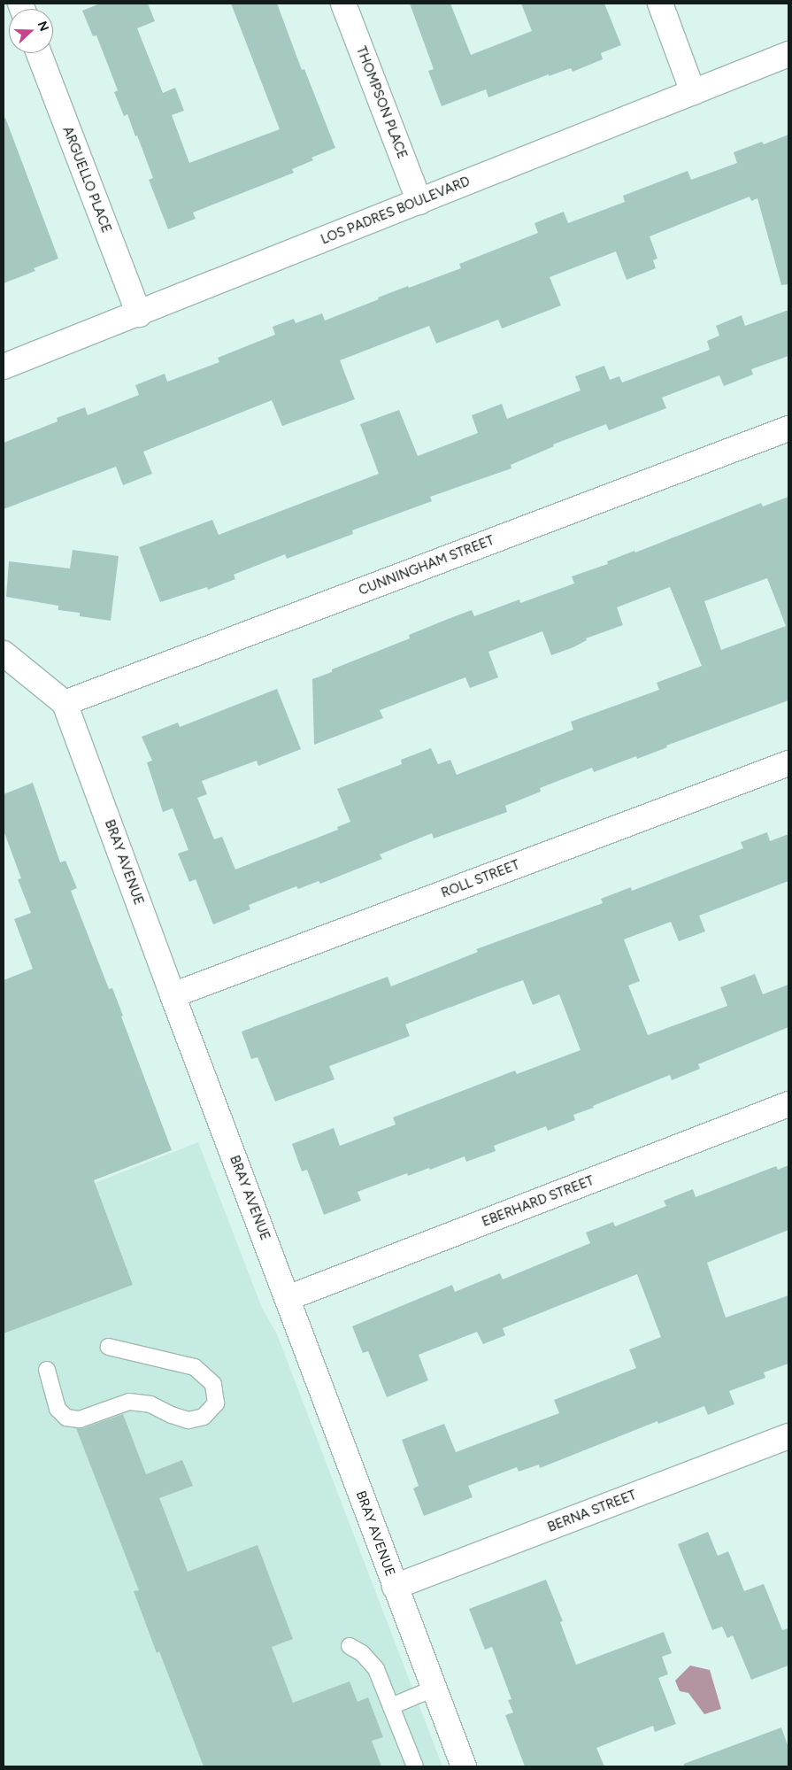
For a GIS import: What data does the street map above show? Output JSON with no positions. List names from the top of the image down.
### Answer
{
  "streets": {
    "street": [
      "THOMPSON PLACE",
      "ARGUELLO PLACE",
      "LOS PADRES BOULEVARD",
      "CUNNINGHAM STREET",
      "BRAY AVENUE",
      "ROLL STREET",
      "EBERHARD STREET",
      "BERNA STREET"
    ]
  },
  "crossings": [
    ["THOMPSON PLACE", "LOS PADRES BOULEVARD"],
    ["ARGUELLO PLACE", "LOS PADRES BOULEVARD"],
    ["CUNNINGHAM STREET", "BRAY AVENUE"],
    ["BRAY AVENUE", "ROLL STREET"],
    ["BRAY AVENUE", "EBERHARD STREET"],
    ["BRAY AVENUE", "BERNA STREET"]
  ],
  "north": "right"
}
